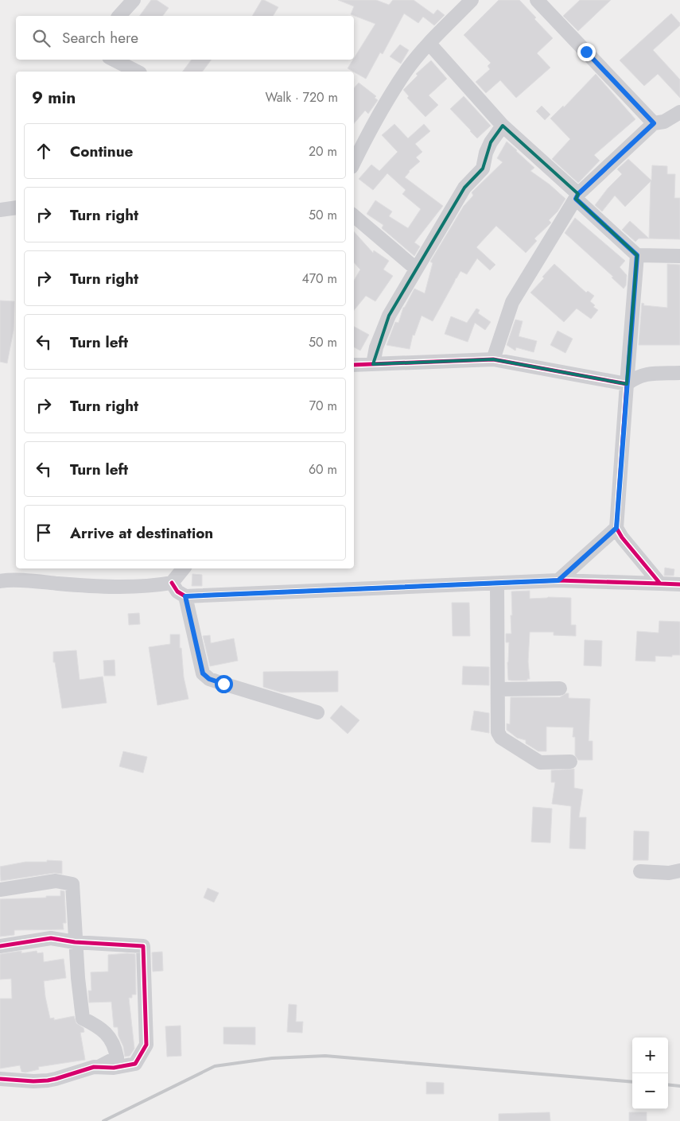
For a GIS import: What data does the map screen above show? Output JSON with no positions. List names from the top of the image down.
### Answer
{
  "page": {
    "search": "Search here",
    "heading": ["9 min", "Walk · 720 m"],
    "list": [
      ["Continue", "20 m"],
      ["Turn right", "50 m"],
      ["Turn right", "470 m"],
      ["Turn left", "50 m"],
      ["Turn right", "70 m"],
      ["Turn left", "60 m"],
      "Arrive at destination"
    ],
    "map_buttons": ["+", "−"]
  }
}
